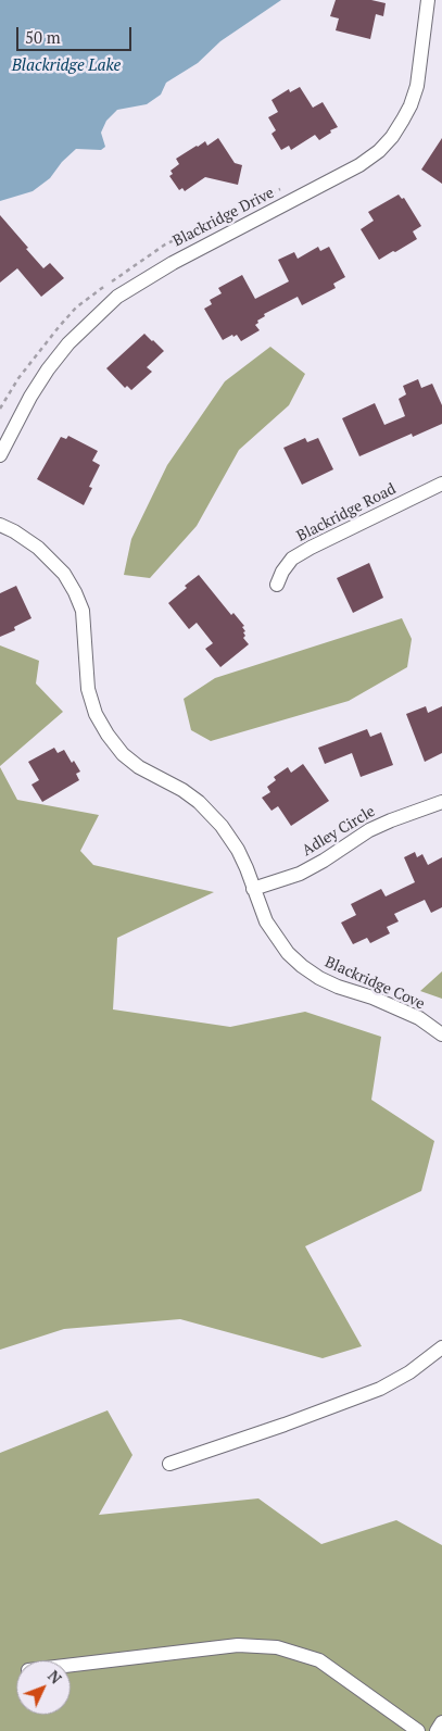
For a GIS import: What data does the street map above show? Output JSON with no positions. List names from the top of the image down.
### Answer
{
  "streets": {
    "street": [
      "Blackridge Drive",
      "Blackridge Road",
      "Adley Circle",
      "Blackridge Cove"
    ]
  },
  "crossings": [
    ["Adley Circle", "Blackridge Cove"]
  ],
  "water": ["Blackridge Lake"],
  "scale_bar": "50 m",
  "north": "top right"
}
